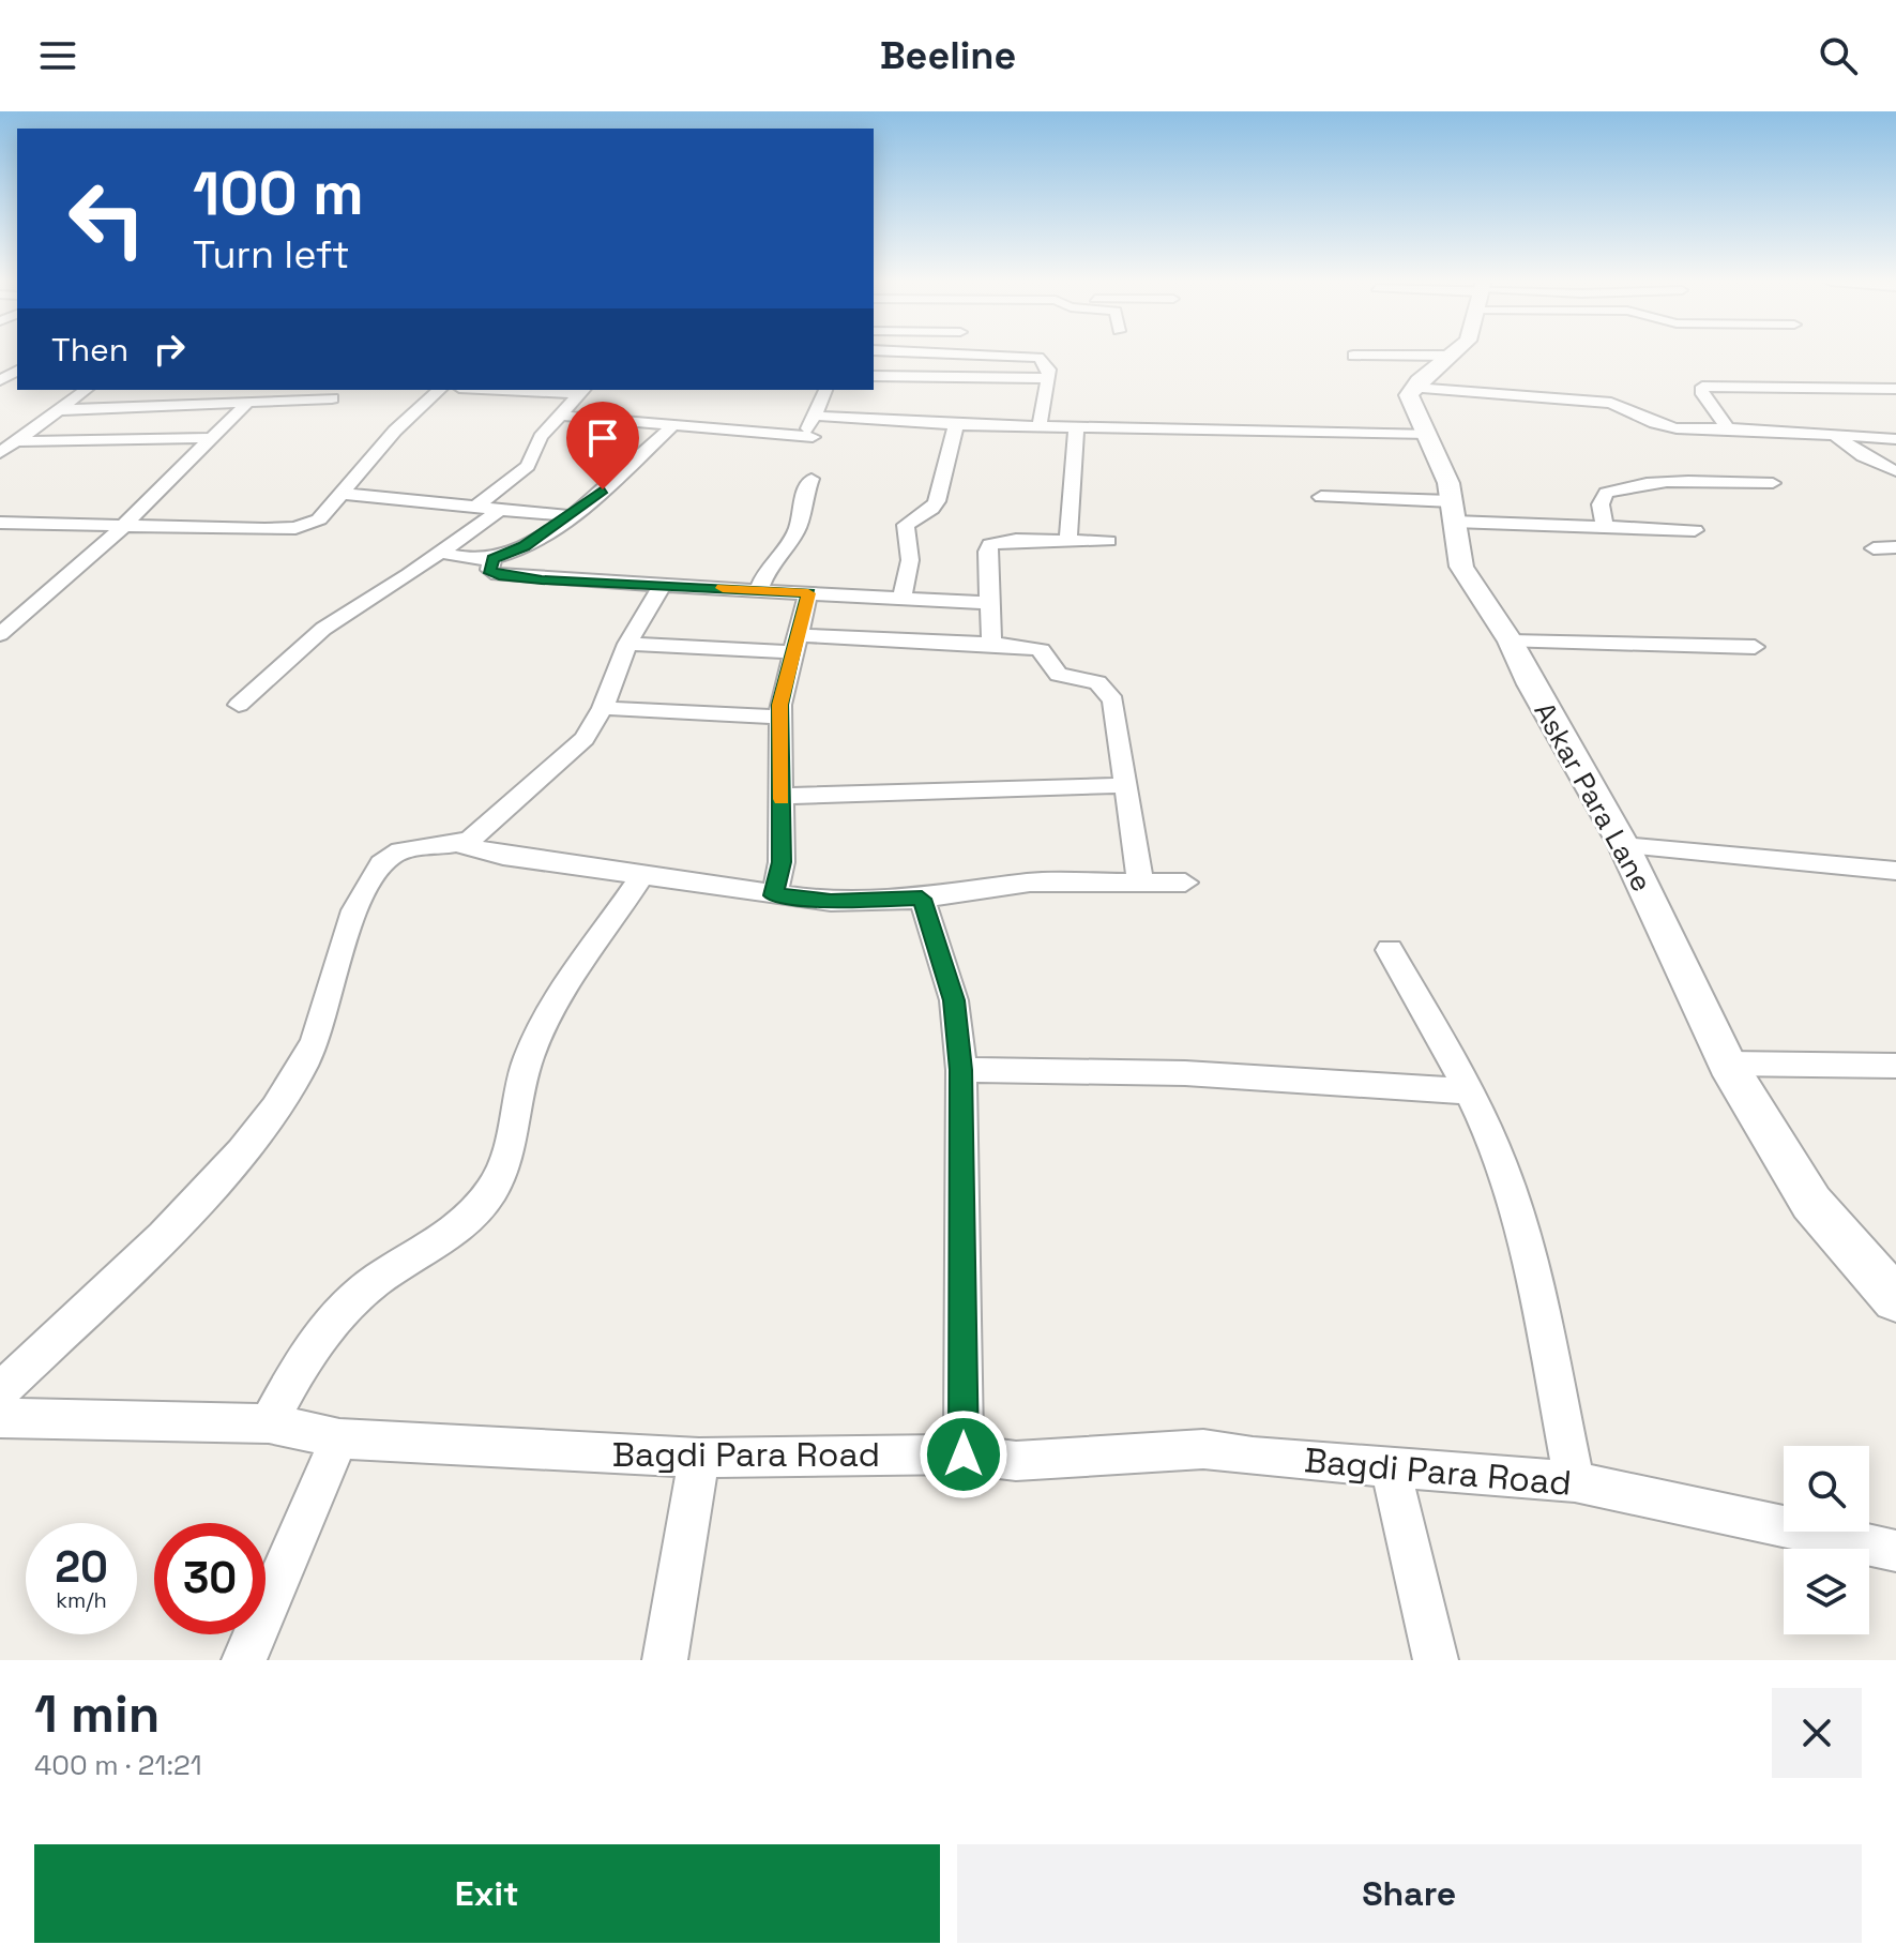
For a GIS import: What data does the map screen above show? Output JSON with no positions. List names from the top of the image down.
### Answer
{
  "streets": {
    "street": ["Askar Para Lane", "Bagdi Para Road"]
  },
  "page": {
    "header": "Beeline",
    "turn": ["100 m", "Turn left"],
    "then": "Then",
    "speed": "20 km/h",
    "limit": "30",
    "heading": ["1 min", "400 m · 21:21"],
    "buttons": ["Exit", "Share"]
  }
}
